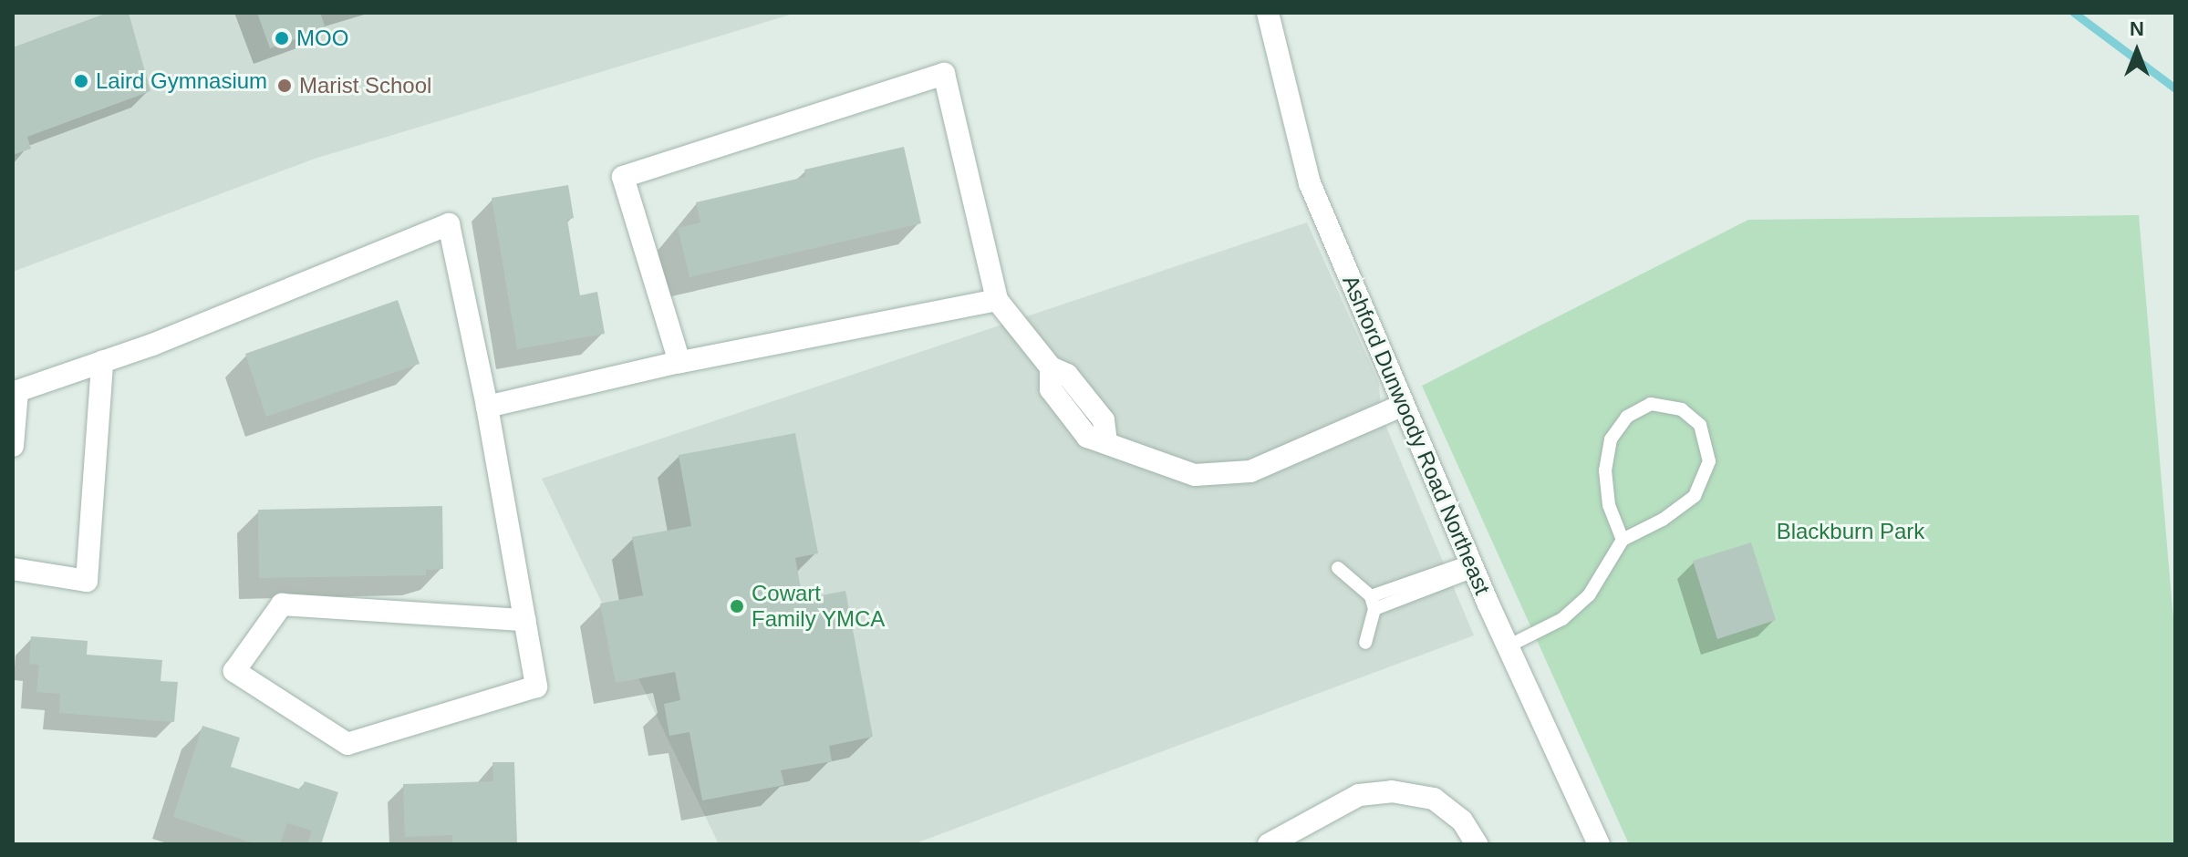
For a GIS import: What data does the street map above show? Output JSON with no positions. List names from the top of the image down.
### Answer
{
  "streets": {
    "street": ["Ashford Dunwoody Road Northeast"]
  },
  "parks": ["Blackburn Park"],
  "places": [
    "MOO",
    "Laird Gymnasium",
    "Marist School",
    "Cowart Family YMCA"
  ],
  "north": "top"
}
